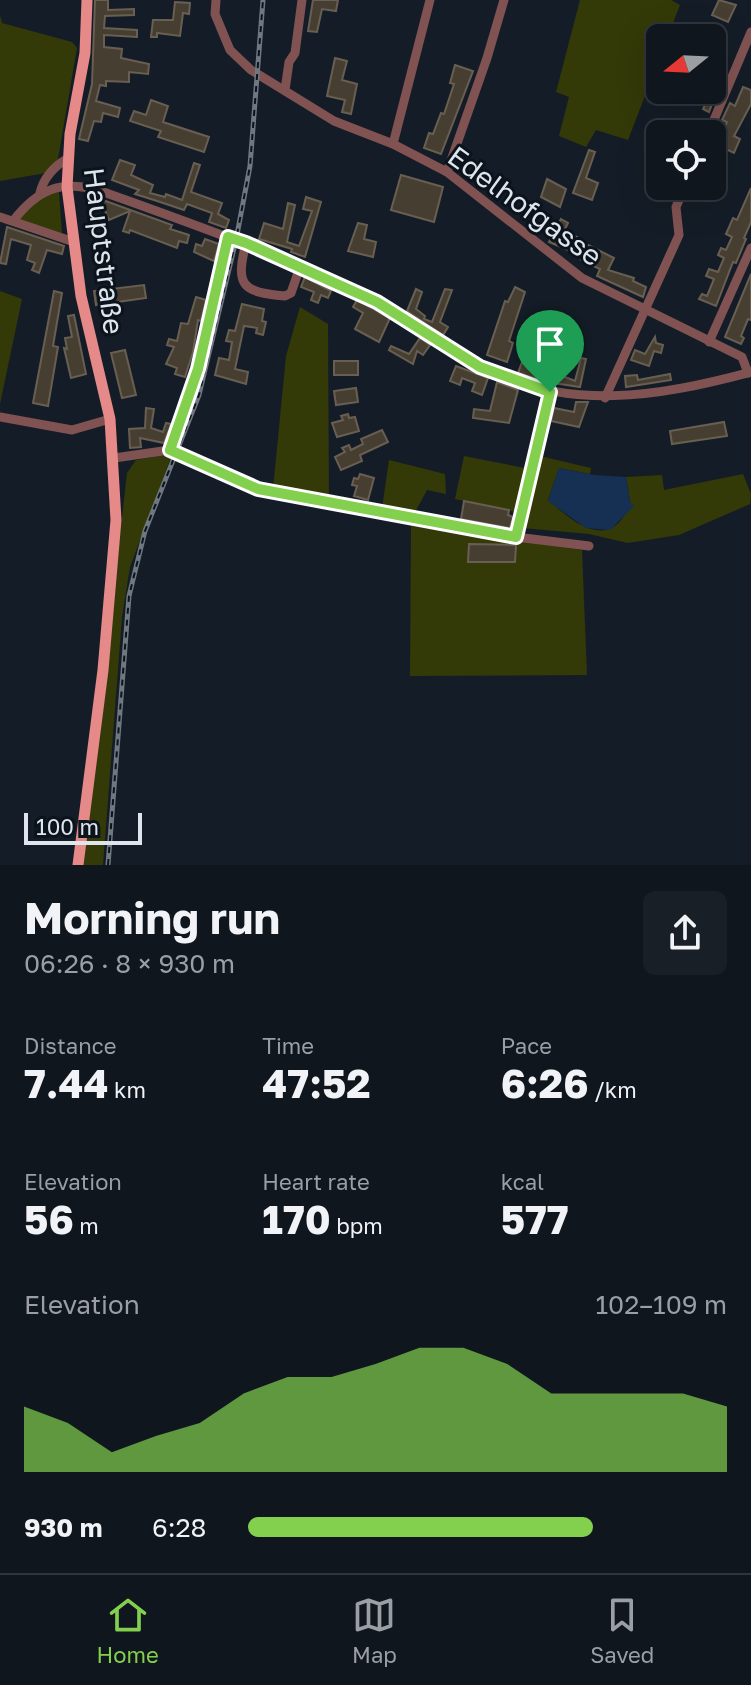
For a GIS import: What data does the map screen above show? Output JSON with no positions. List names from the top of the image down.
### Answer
{
  "streets": {
    "main road": ["Hauptstraße"],
    "street": ["Edelhofgasse"]
  },
  "scale_bar": "100 m",
  "north": "left",
  "page": {
    "scale": "100 m",
    "heading": ["Morning run", "06:26 · 8 × 930 m"],
    "stats": [
      ["Distance", "7.44 km"],
      ["Time", "47:52"],
      ["Pace", "6:26 /km"],
      ["Elevation", "56 m"],
      ["Heart rate", "170 bpm"],
      ["kcal", "577"]
    ],
    "chart": ["Elevation", "102–109 m"],
    "list": [
      {
        "name": "930 m",
        "note": "6:28"
      }
    ],
    "tabs": ["Home", "Map", "Saved"]
  }
}
